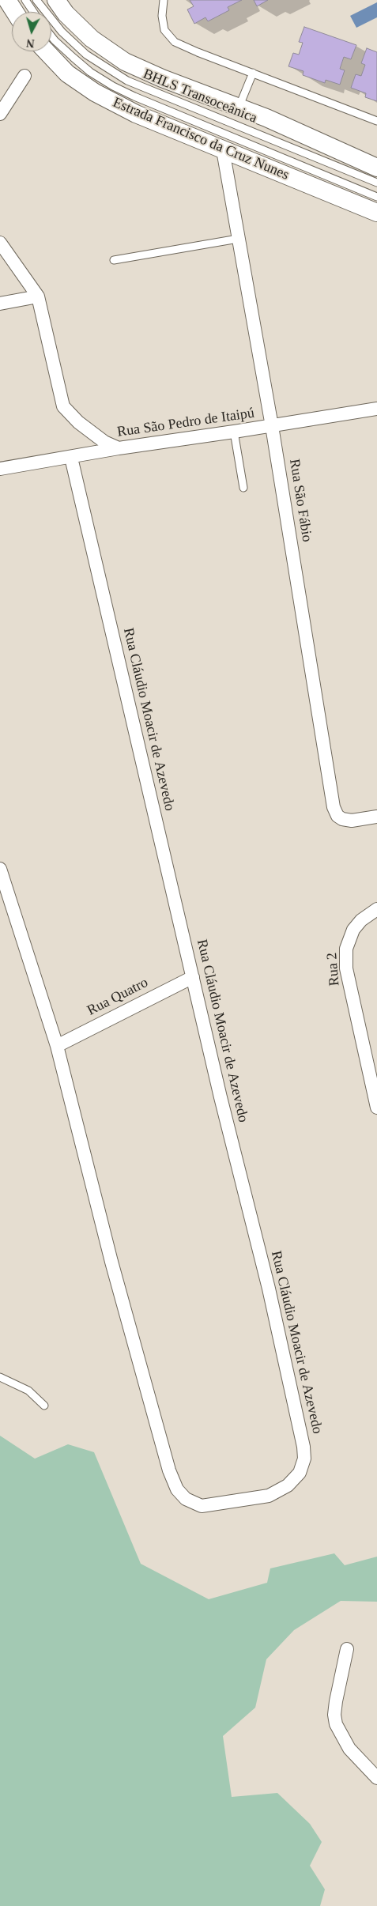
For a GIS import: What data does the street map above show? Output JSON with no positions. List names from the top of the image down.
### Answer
{
  "streets": {
    "main road": ["Estrada Francisco da Cruz Nunes"],
    "street": [
      "Rua São Pedro de Itaipú",
      "Rua São Fábio",
      "Rua Cláudio Moacir de Azevedo",
      "Rua 2",
      "Rua Quatro"
    ],
    "lane": ["BHLS Transoceânica"]
  },
  "crossings": [
    ["Estrada Francisco da Cruz Nunes", "Rua São Fábio"],
    ["Rua São Pedro de Itaipú", "Rua São Fábio"],
    ["Rua São Pedro de Itaipú", "Rua Cláudio Moacir de Azevedo"],
    ["Rua Cláudio Moacir de Azevedo", "Rua Quatro"]
  ],
  "north": "bottom"
}
